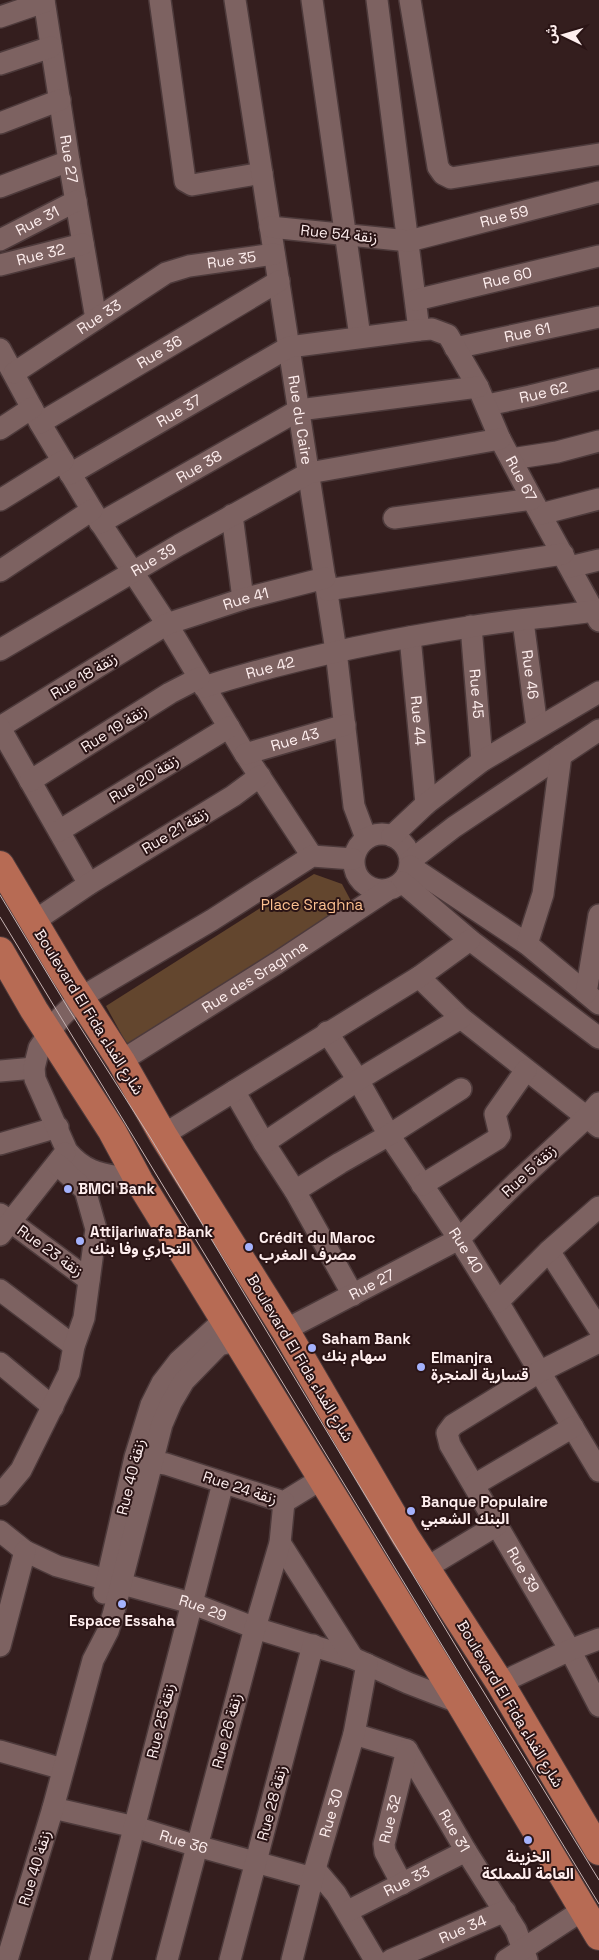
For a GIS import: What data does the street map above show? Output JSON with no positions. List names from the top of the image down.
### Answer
{
  "streets": {
    "main road": ["Boulevard El Fida شارع الفداء"],
    "street": [
      "Rue 27",
      "Rue 59",
      "Rue 31",
      "Rue 54 زنقة",
      "Rue 32",
      "Rue 35",
      "Rue 60",
      "Rue 33",
      "Rue 61",
      "Rue 36",
      "Rue 62",
      "Rue 37",
      "Rue du Caire",
      "Rue 38",
      "Rue 67",
      "Rue 39",
      "Rue 41",
      "Rue 42",
      "Rue 46",
      "Rue 18 زنقة",
      "Rue 45",
      "Rue 44",
      "Rue 19 زنقة",
      "Rue 43",
      "Rue 20 زنقة",
      "Rue 21 زنقة",
      "Rue des Sraghna",
      "Rue 5 زنقة",
      "Rue 40",
      "Rue 23 زنقة",
      "Rue 40 زنقة",
      "Rue 24 زنقة",
      "Rue 29",
      "Rue 25 زنقة",
      "Rue 26 زنقة",
      "Rue 28 زنقة",
      "Rue 30",
      "Rue 34"
    ]
  },
  "crossings": [
    ["Rue 27", "Rue 31"],
    ["Rue 27", "Rue 32"],
    ["Rue 27", "Rue 33"],
    ["Rue 27", "Boulevard El Fida شارع الفداء"],
    ["Rue 27", "Rue 5 زنقة"],
    ["Rue 27", "Rue 40"],
    ["Rue 59", "Rue 54 زنقة"],
    ["Rue 31", "Rue 32"],
    ["Rue 31", "Rue 33"],
    ["Rue 31", "Rue 34"],
    ["Rue 54 زنقة", "Rue du Caire"],
    ["Rue 32", "Rue 33"],
    ["Rue 35", "Rue 33"],
    ["Rue 35", "Rue du Caire"],
    ["Rue 61", "Rue 67"],
    ["Rue 36", "Rue du Caire"],
    ["Rue 36", "Rue 40 زنقة"],
    ["Rue 36", "Rue 25 زنقة"],
    ["Rue 36", "Rue 26 زنقة"],
    ["Rue 36", "Rue 28 زنقة"],
    ["Rue 36", "Rue 30"],
    ["Rue 62", "Rue du Caire"],
    ["Rue 62", "Rue 38"],
    ["Rue 62", "Rue 67"],
    ["Rue 37", "Rue du Caire"],
    ["Rue du Caire", "Rue 38"],
    ["Rue du Caire", "Rue 39"],
    ["Rue du Caire", "Rue 41"],
    ["Rue du Caire", "Rue 42"],
    ["Rue du Caire", "Rue 43"],
    ["Rue du Caire", "Rue des Sraghna"],
    ["Rue 67", "Rue 39"],
    ["Rue 67", "Rue 41"],
    ["Rue 67", "Rue 42"],
    ["Rue 39", "Rue 40"],
    ["Rue 41", "Rue 18 زنقة"],
    ["Rue 42", "Rue 46"],
    ["Rue 42", "Rue 45"],
    ["Rue 42", "Rue 44"],
    ["Rue 42", "Rue 19 زنقة"],
    ["Rue 21 زنقة", "Boulevard El Fida شارع الفداء"],
    ["Rue des Sraghna", "Boulevard El Fida شارع الفداء"],
    ["Rue 5 زنقة", "Rue 40"],
    ["Rue 40 زنقة", "Rue 24 زنقة"],
    ["Rue 40 زنقة", "Rue 29"],
    ["Rue 24 زنقة", "Rue 25 زنقة"],
    ["Rue 24 زنقة", "Rue 26 زنقة"],
    ["Rue 29", "Rue 25 زنقة"],
    ["Rue 29", "Rue 26 زنقة"],
    ["Rue 29", "Rue 28 زنقة"],
    ["Rue 29", "Rue 30"]
  ],
  "parks": ["Place Sraghna"],
  "places": [
    "BMCI Bank",
    "Attijariwafa Bank التجاري وفا بنك",
    "Crédit du Maroc مصرف المغرب",
    "Saham Bank سهام بنك",
    "Elmanjra قسارية المنجرة",
    "Banque Populaire البنك الشعبي",
    "Espace Essaha",
    "الخزينة العامة للمملكة"
  ],
  "north": "left"
}
